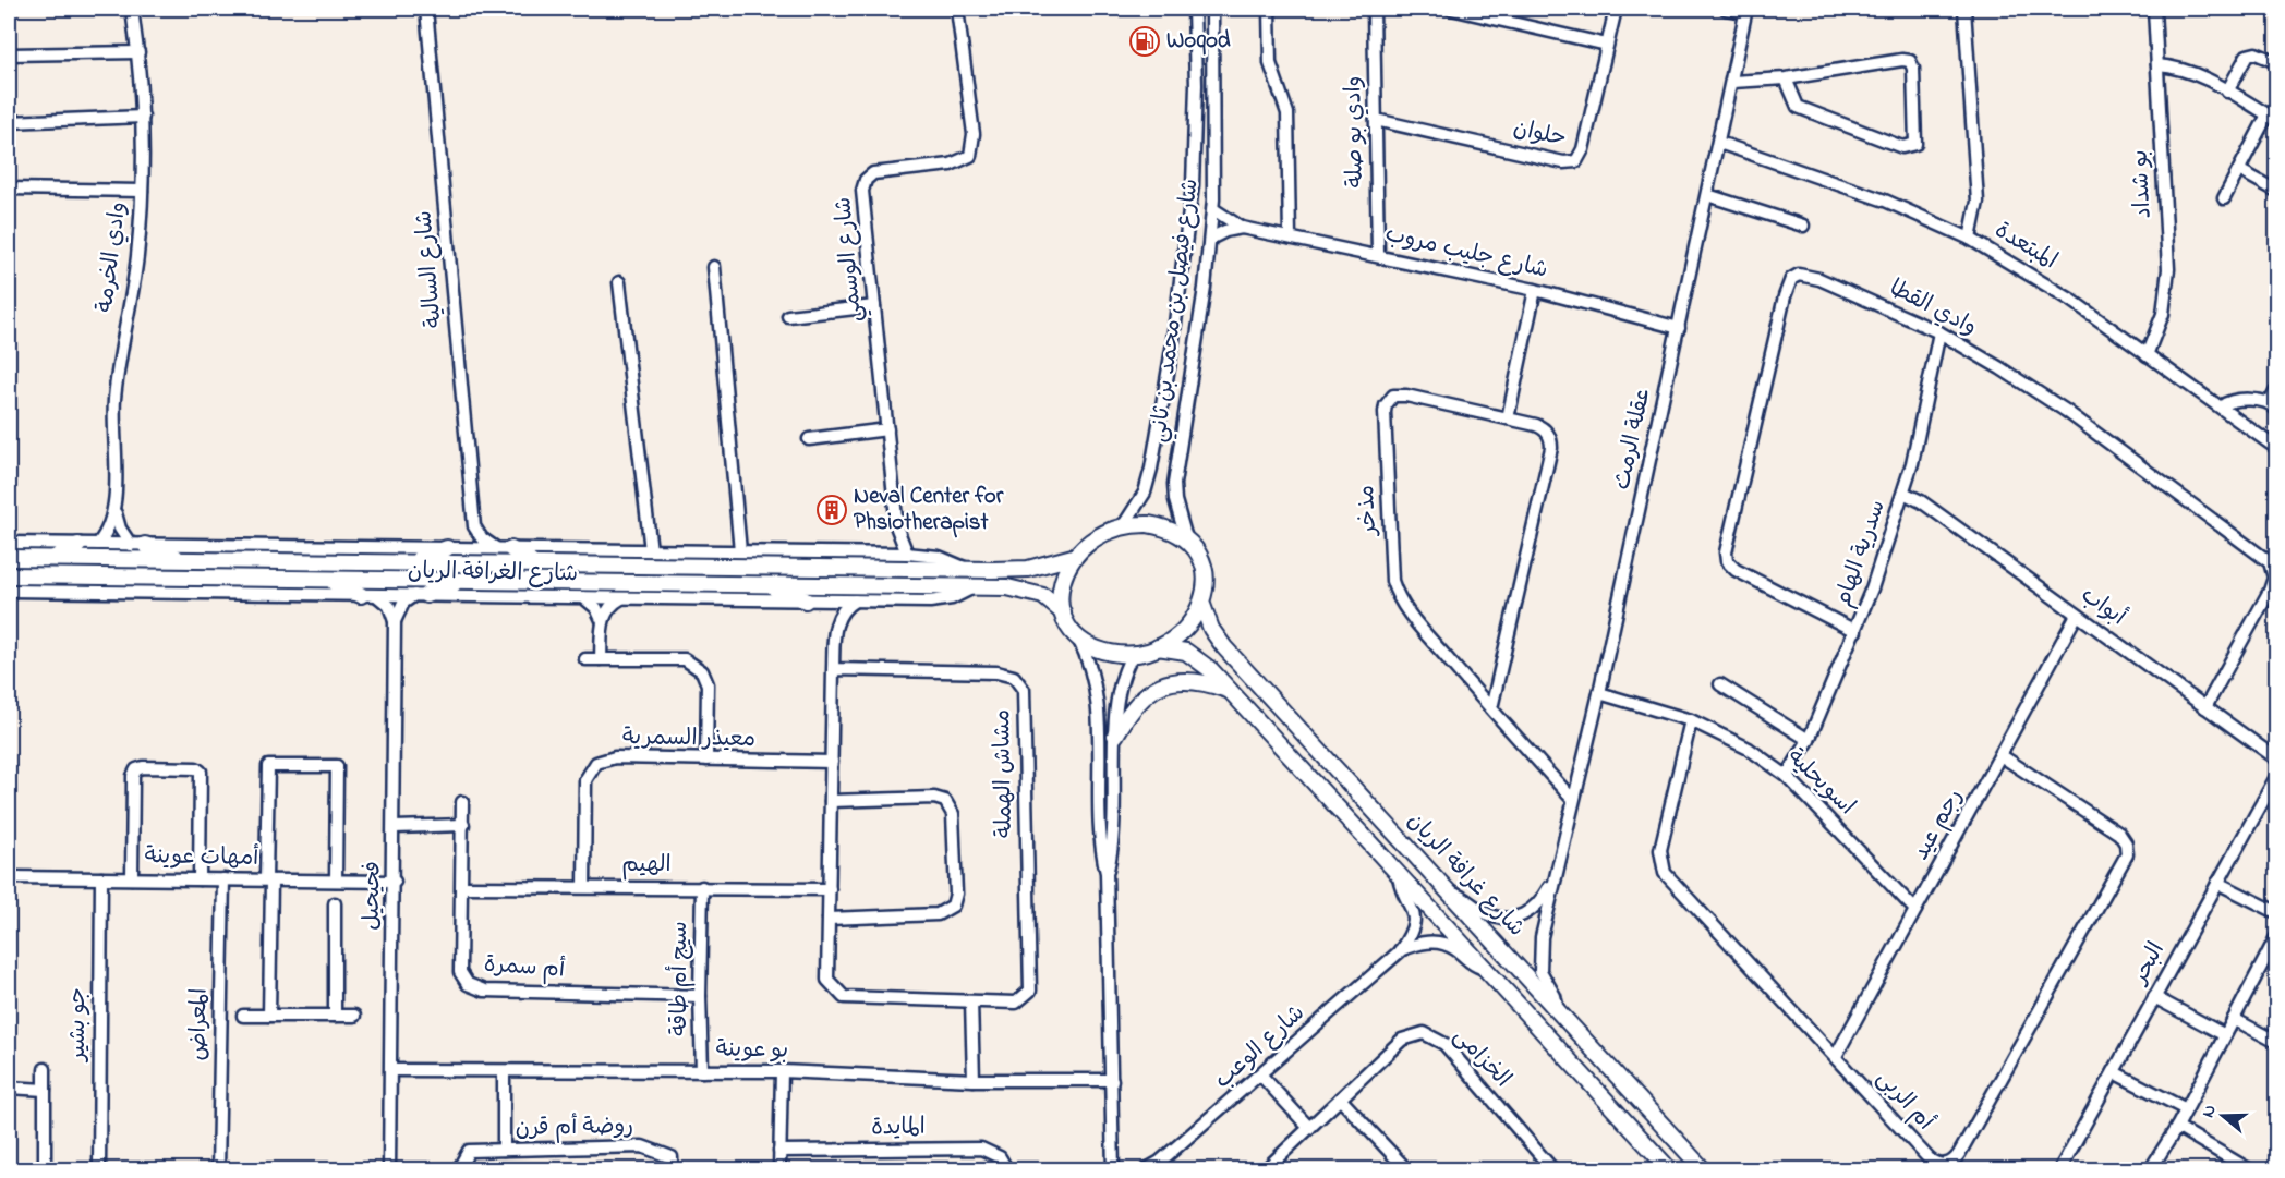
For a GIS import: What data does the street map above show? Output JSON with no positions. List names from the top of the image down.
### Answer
{
  "streets": {
    "main road": ["شارع الغرافة الريان", "شارع غرافة الريان"],
    "street": [
      "وادي بو صلة",
      "حلوان",
      "بو شداد",
      "المبتعدة",
      "شارع جليب مروب",
      "وادي الخرمة",
      "شارع الوسمي",
      "شارع السالية",
      "وادي القطا",
      "شارع فيصل بن محمد بن ثاني",
      "عقلة الرمث",
      "مذخر",
      "سدرية الهام",
      "أبواب",
      "معيذر السمرية",
      "مشاش الهملة",
      "اسويحلية",
      "رجم عيد",
      "أمهات عوينة",
      "الهيم",
      "فحيحيل",
      "البحر",
      "أم سمرة",
      "سيج أم طاقة",
      "جو بشير",
      "المعراض",
      "شارع الوعب",
      "بو عوينة",
      "الخزامى",
      "أم الربى",
      "روضة أم قرن",
      "المايدة"
    ]
  },
  "crossings": [
    ["وادي بو صلة", "حلوان"],
    ["وادي بو صلة", "شارع جليب مروب"],
    ["بو شداد", "المبتعدة"],
    ["المبتعدة", "عقلة الرمث"],
    ["شارع جليب مروب", "شارع فيصل بن محمد بن ثاني"],
    ["شارع جليب مروب", "عقلة الرمث"],
    ["وادي الخرمة", "شارع الغرافة الريان"],
    ["شارع الوسمي", "شارع الغرافة الريان"],
    ["وادي القطا", "سدرية الهام"],
    ["وادي القطا", "أبواب"],
    ["شارع فيصل بن محمد بن ثاني", "شارع الغرافة الريان"],
    ["شارع فيصل بن محمد بن ثاني", "شارع غرافة الريان"],
    ["عقلة الرمث", "مذخر"],
    ["عقلة الرمث", "اسويحلية"],
    ["عقلة الرمث", "شارع غرافة الريان"],
    ["سدرية الهام", "أبواب"],
    ["سدرية الهام", "اسويحلية"],
    ["شارع الغرافة الريان", "شارع غرافة الريان"],
    ["أبواب", "رجم عيد"],
    ["معيذر السمرية", "مشاش الهملة"],
    ["معيذر السمرية", "الهيم"],
    ["مشاش الهملة", "الهيم"],
    ["اسويحلية", "رجم عيد"],
    ["اسويحلية", "أم الربى"],
    ["رجم عيد", "أم الربى"],
    ["أمهات عوينة", "فحيحيل"],
    ["أمهات عوينة", "جو بشير"],
    ["أمهات عوينة", "المعراض"],
    ["الهيم", "أم سمرة"],
    ["الهيم", "سيج أم طاقة"],
    ["شارع غرافة الريان", "شارع الوعب"],
    ["فحيحيل", "بو عوينة"],
    ["أم سمرة", "سيج أم طاقة"],
    ["سيج أم طاقة", "بو عوينة"],
    ["بو عوينة", "روضة أم قرن"]
  ],
  "places": {
    "fuel station": ["Woqod"],
    "building": ["Neval Center for Phsiotherapist"]
  },
  "north": "left"
}
